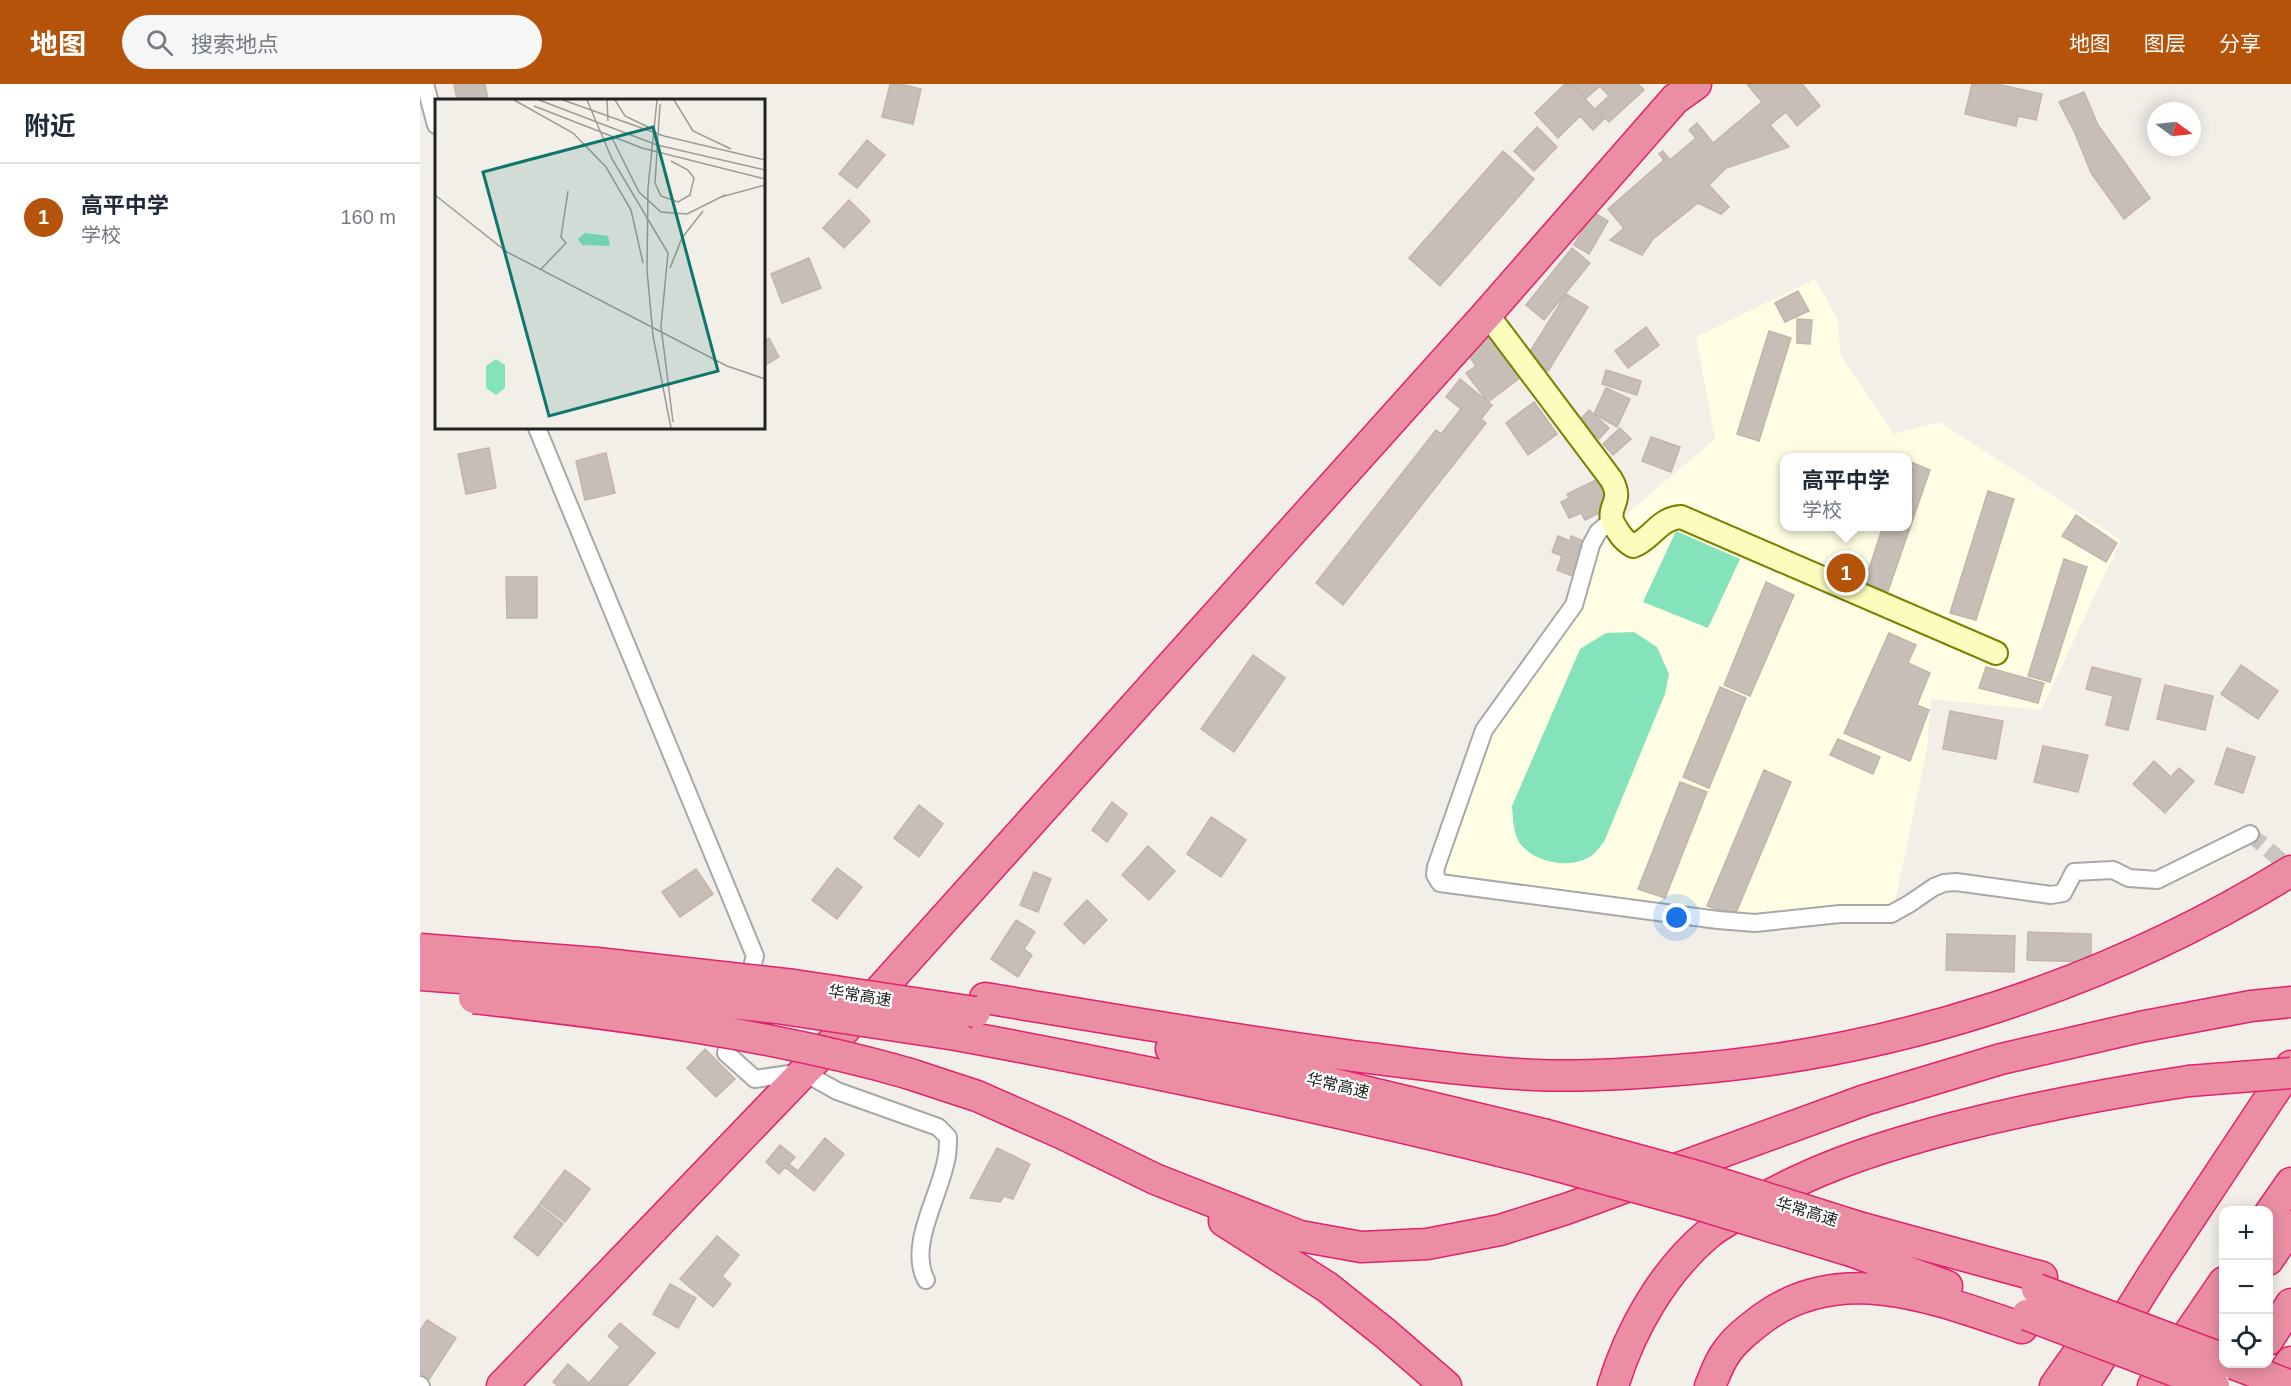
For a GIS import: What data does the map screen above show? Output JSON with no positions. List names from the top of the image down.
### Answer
{
  "streets": {
    "highway": ["华常高速"]
  },
  "north": "right",
  "page": {
    "header": "地图",
    "search": "搜索地点",
    "nav": ["地图", "图层", "分享"],
    "heading": "附近",
    "list": [
      {
        "mark": "1",
        "name": "高平中学",
        "note": "学校",
        "value": "160 m"
      }
    ],
    "popup": ["高平中学", "学校"],
    "pins": "1",
    "map_buttons": ["+", "−"]
  }
}
